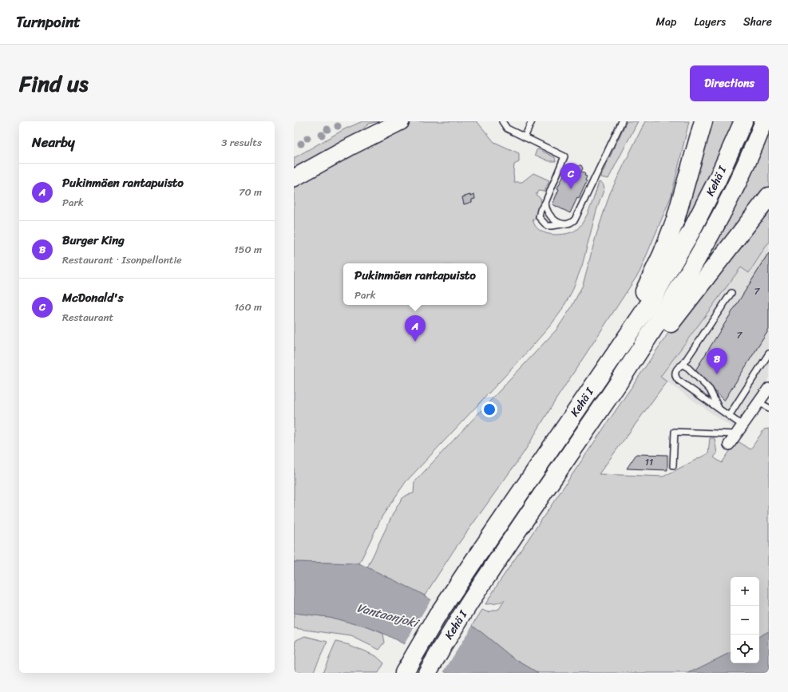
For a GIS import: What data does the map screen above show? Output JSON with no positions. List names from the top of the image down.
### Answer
{
  "streets": {
    "highway": ["Kehä I"]
  },
  "water": ["Vantaanjoki"],
  "house_numbers": ["7", "7", "11"],
  "page": {
    "header": "Turnpoint",
    "nav": ["Map", "Layers", "Share"],
    "title": "Find us",
    "buttons": "Directions",
    "heading": ["Nearby", "3 results"],
    "list": [
      {
        "mark": "A",
        "name": "Pukinmäen rantapuisto",
        "note": "Park",
        "value": "70 m"
      },
      {
        "mark": "B",
        "name": "Burger King",
        "note": "Restaurant · Isonpellontie",
        "value": "150 m"
      },
      {
        "mark": "C",
        "name": "McDonald's",
        "note": "Restaurant",
        "value": "160 m"
      }
    ],
    "pins": ["C", "A", "B"],
    "popup": ["Pukinmäen rantapuisto", "Park"],
    "map_buttons": ["+", "−"]
  }
}
